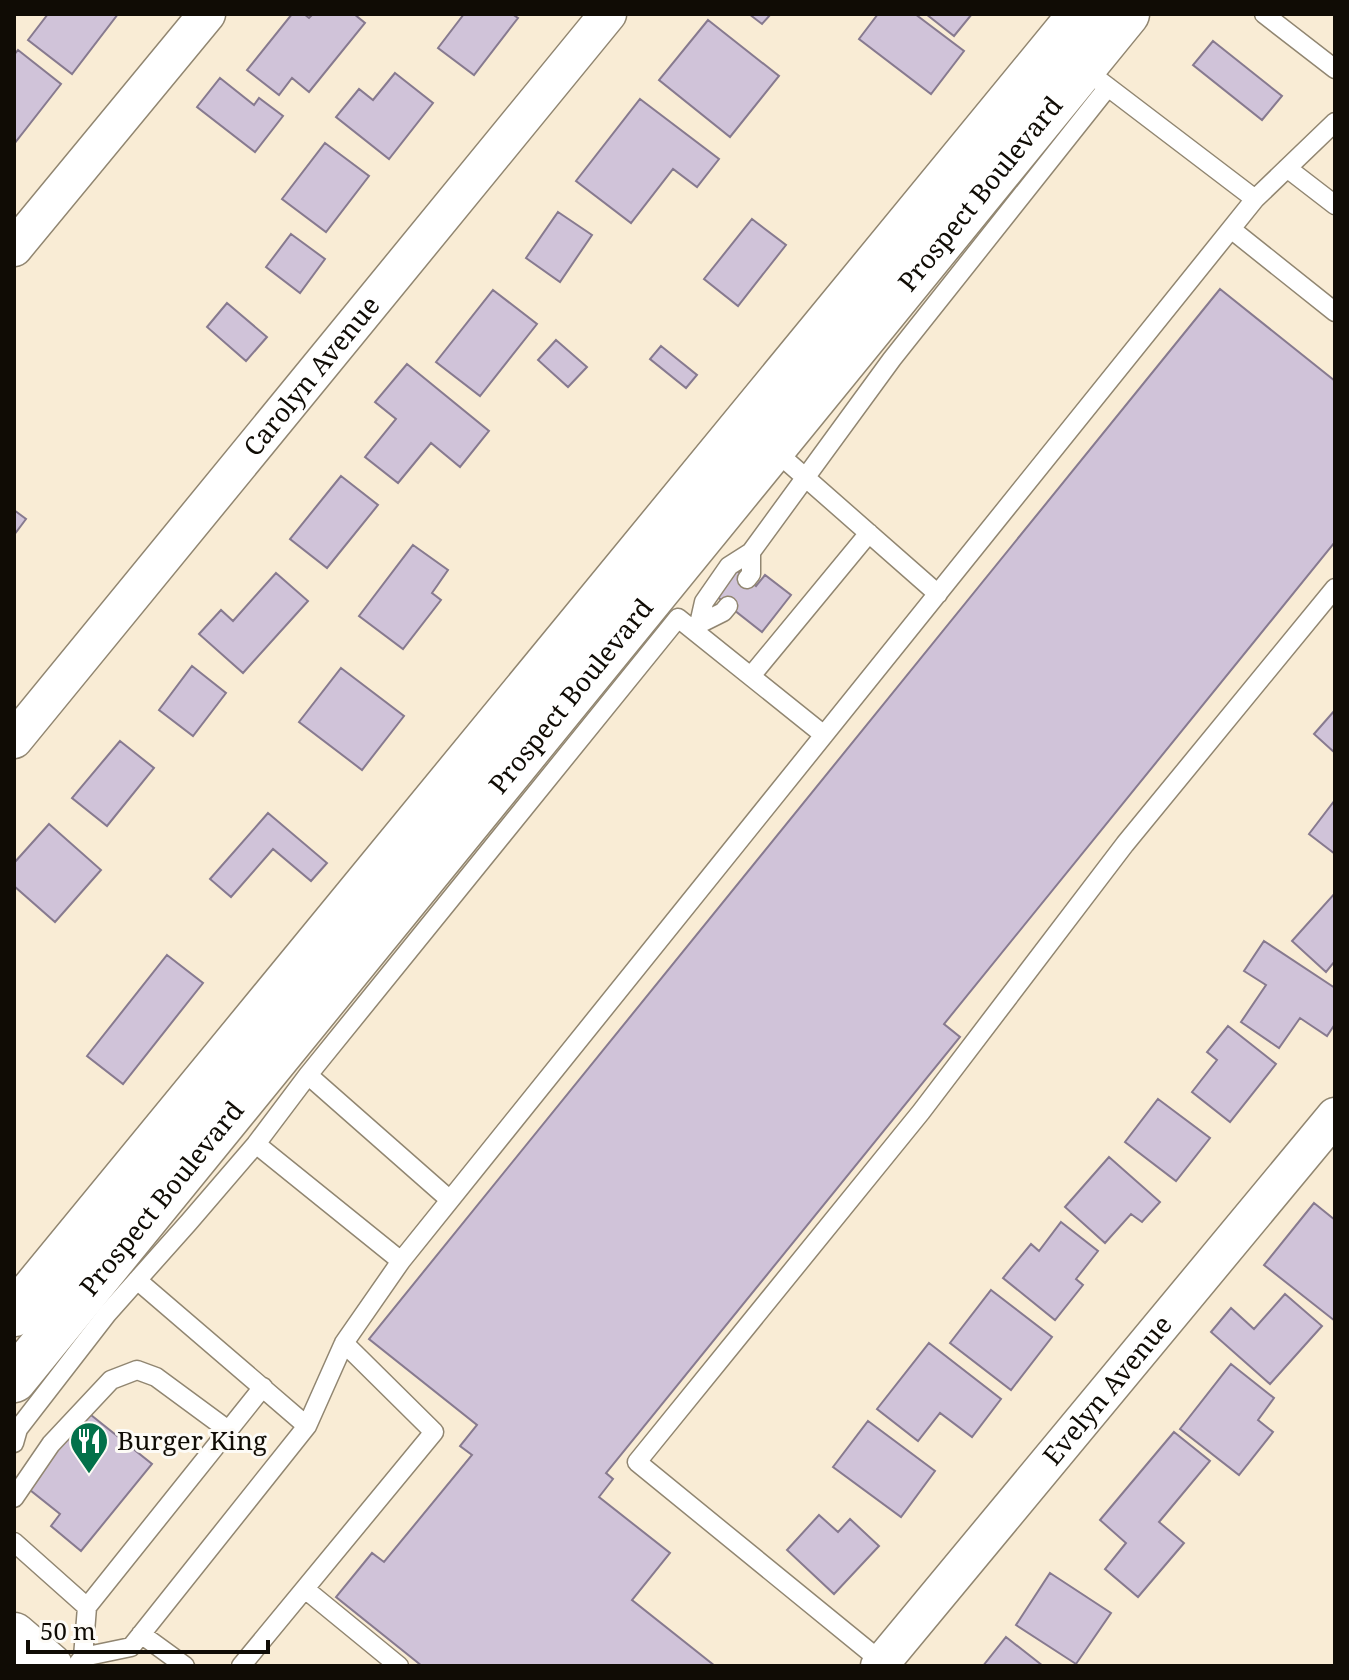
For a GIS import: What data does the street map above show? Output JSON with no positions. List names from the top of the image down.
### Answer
{
  "streets": {
    "main road": ["Prospect Boulevard"],
    "street": ["Carolyn Avenue", "Evelyn Avenue"]
  },
  "places": {
    "restaurant": ["Burger King"]
  },
  "scale_bar": "50 m"
}
